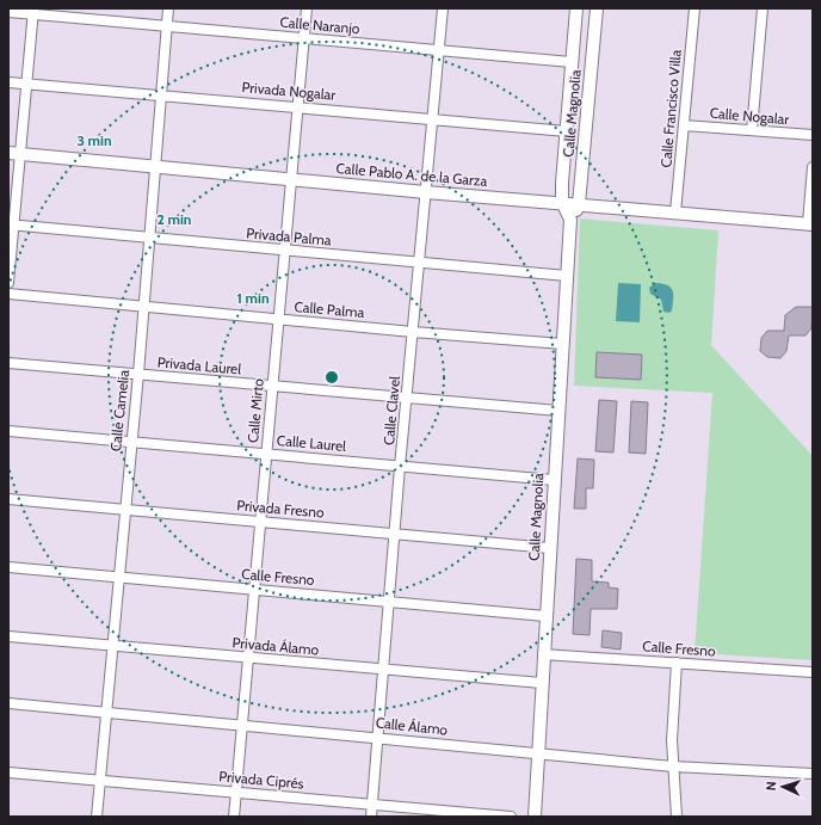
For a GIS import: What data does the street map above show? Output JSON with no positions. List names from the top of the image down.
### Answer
{
  "streets": {
    "street": [
      "Calle Naranjo",
      "Privada Nogalar",
      "Calle Francisco Villa",
      "Calle Magnolia",
      "Calle Nogalar",
      "Calle Pablo A. de la Garza",
      "Privada Palma",
      "Calle Palma",
      "Privada Laurel",
      "Calle Camelia",
      "Calle Mirto",
      "Calle Clavel",
      "Calle Laurel",
      "Privada Fresno",
      "Calle Fresno",
      "Privada Álamo",
      "Calle Álamo",
      "Privada Ciprés"
    ]
  },
  "crossings": [
    ["Calle Naranjo", "Calle Magnolia"],
    ["Calle Naranjo", "Calle Camelia"],
    ["Calle Naranjo", "Calle Mirto"],
    ["Calle Naranjo", "Calle Clavel"],
    ["Privada Nogalar", "Calle Magnolia"],
    ["Privada Nogalar", "Calle Camelia"],
    ["Privada Nogalar", "Calle Mirto"],
    ["Privada Nogalar", "Calle Clavel"],
    ["Calle Francisco Villa", "Calle Nogalar"],
    ["Calle Francisco Villa", "Calle Pablo A. de la Garza"],
    ["Calle Magnolia", "Calle Pablo A. de la Garza"],
    ["Calle Magnolia", "Privada Palma"],
    ["Calle Magnolia", "Calle Palma"],
    ["Calle Magnolia", "Privada Laurel"],
    ["Calle Magnolia", "Calle Laurel"],
    ["Calle Magnolia", "Privada Fresno"],
    ["Calle Magnolia", "Calle Fresno"],
    ["Calle Magnolia", "Privada Álamo"],
    ["Calle Magnolia", "Calle Álamo"],
    ["Calle Pablo A. de la Garza", "Calle Camelia"],
    ["Calle Pablo A. de la Garza", "Calle Mirto"],
    ["Calle Pablo A. de la Garza", "Calle Clavel"],
    ["Privada Palma", "Calle Camelia"],
    ["Privada Palma", "Calle Mirto"],
    ["Privada Palma", "Calle Clavel"],
    ["Calle Palma", "Calle Camelia"],
    ["Calle Palma", "Calle Mirto"],
    ["Calle Palma", "Calle Clavel"],
    ["Privada Laurel", "Calle Camelia"],
    ["Privada Laurel", "Calle Mirto"],
    ["Privada Laurel", "Calle Clavel"],
    ["Calle Camelia", "Calle Laurel"],
    ["Calle Camelia", "Privada Fresno"],
    ["Calle Camelia", "Calle Fresno"],
    ["Calle Camelia", "Privada Álamo"],
    ["Calle Camelia", "Calle Álamo"],
    ["Calle Camelia", "Privada Ciprés"],
    ["Calle Mirto", "Calle Laurel"],
    ["Calle Mirto", "Privada Fresno"],
    ["Calle Mirto", "Calle Fresno"],
    ["Calle Mirto", "Privada Álamo"],
    ["Calle Mirto", "Calle Álamo"],
    ["Calle Mirto", "Privada Ciprés"],
    ["Calle Clavel", "Calle Laurel"],
    ["Calle Clavel", "Privada Fresno"],
    ["Calle Clavel", "Calle Fresno"],
    ["Calle Clavel", "Privada Álamo"],
    ["Calle Clavel", "Calle Álamo"],
    ["Calle Clavel", "Privada Ciprés"]
  ],
  "north": "left",
  "rings": ["3 min", "2 min", "1 min"]
}
